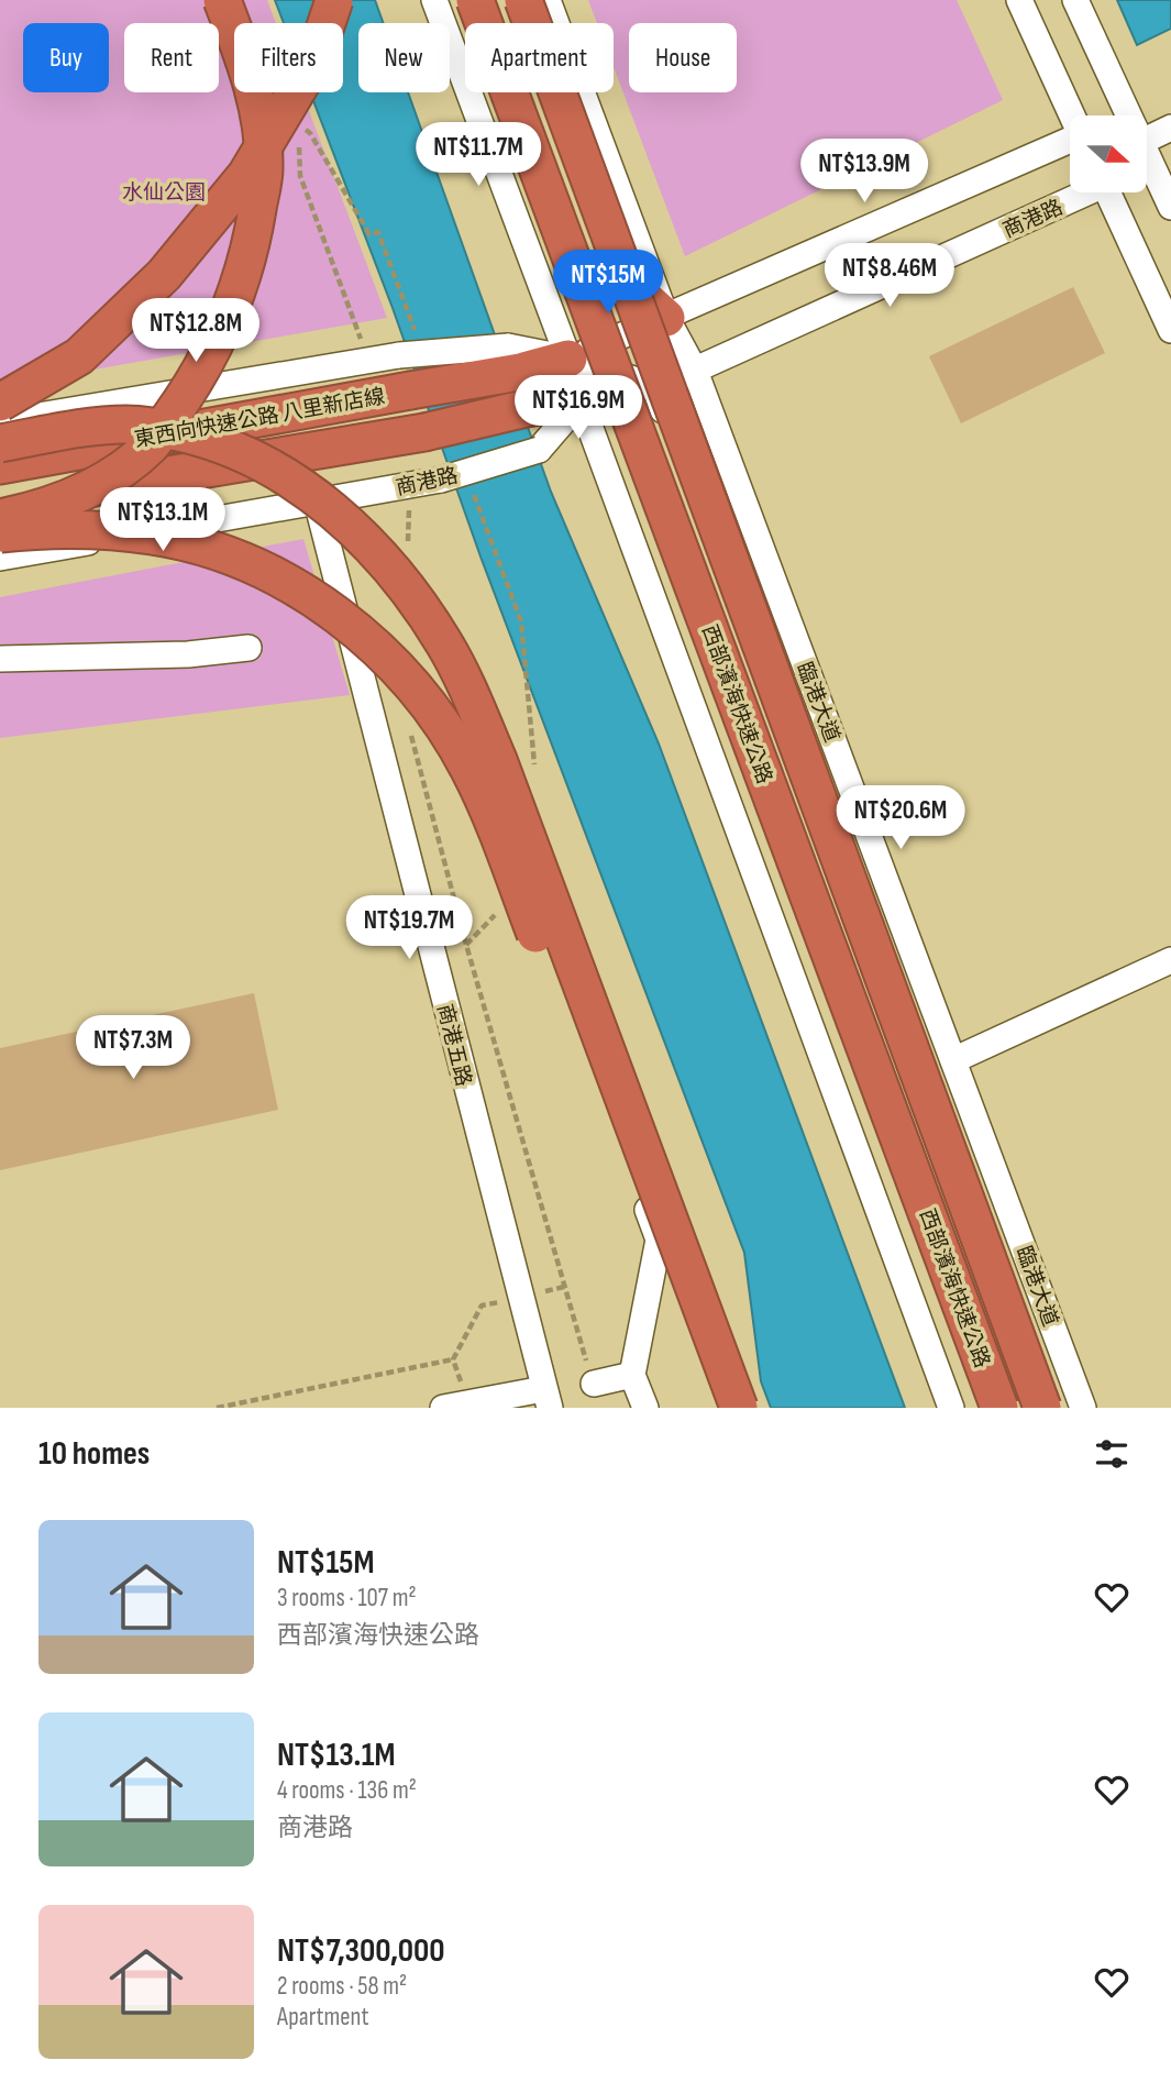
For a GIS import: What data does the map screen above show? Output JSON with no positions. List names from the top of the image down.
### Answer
{
  "streets": {
    "highway": ["東西向快速公路 八里新店線", "西部濱海快速公路"],
    "street": ["商港路", "臨港大道", "商港五路"]
  },
  "crossings": [
    ["商港路", "東西向快速公路 八里新店線"],
    ["商港路", "臨港大道"],
    ["商港路", "商港五路"]
  ],
  "parks": ["水仙公園"],
  "north": "right",
  "page": {
    "chip": [
      "Buy",
      "Rent",
      "Filters",
      "New",
      "Apartment",
      "House"
    ],
    "price": [
      "NT$11.7M",
      "NT$13.9M",
      "NT$8.46M",
      "NT$15M",
      "NT$12.8M",
      "NT$16.9M",
      "NT$13.1M",
      "NT$20.6M",
      "NT$19.7M",
      "NT$7.3M"
    ],
    "heading": "10 homes",
    "list": [
      {
        "name": "NT$15M",
        "note": "3 rooms · 107 m² · 西部濱海快速公路"
      },
      {
        "name": "NT$13.1M",
        "note": "4 rooms · 136 m² · 商港路"
      },
      {
        "name": "NT$7,300,000",
        "note": "2 rooms · 58 m² · Apartment"
      }
    ]
  }
}
